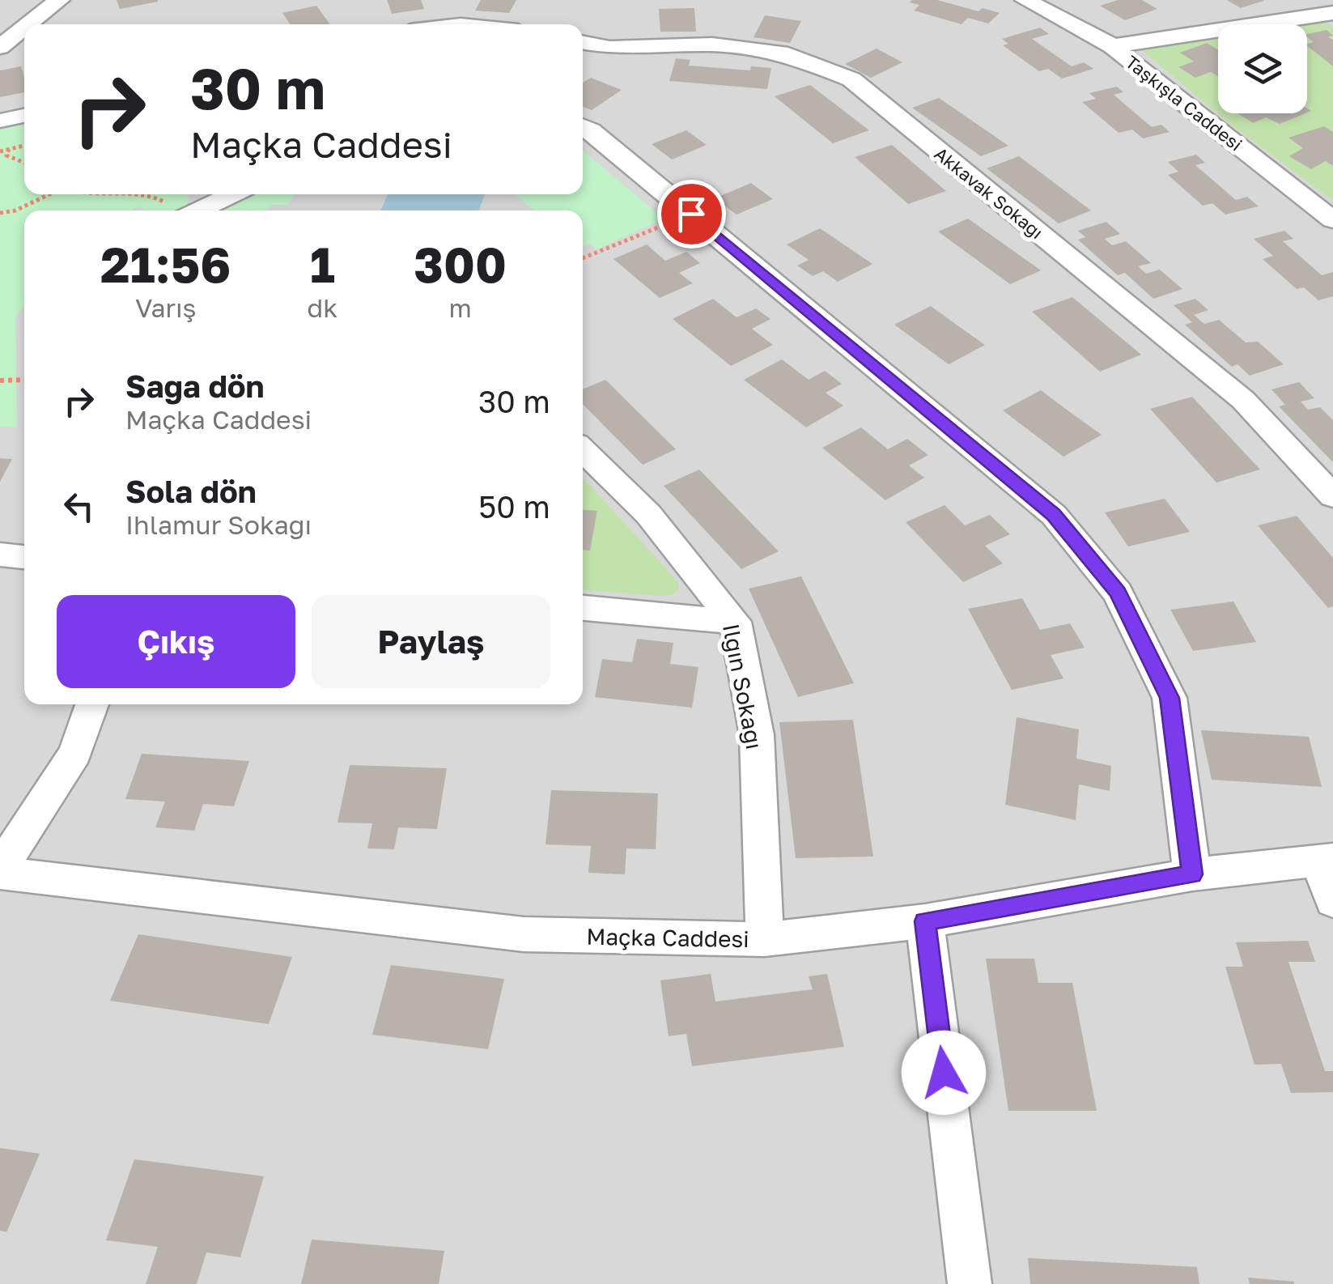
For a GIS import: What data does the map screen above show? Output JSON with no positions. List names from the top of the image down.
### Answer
{
  "streets": {
    "street": [
      "Taşkışla Caddesi",
      "Akkavak Sokağı",
      "Ilgın Sokağı",
      "Maçka Caddesi"
    ]
  },
  "crossings": [
    ["Ilgın Sokağı", "Maçka Caddesi"]
  ],
  "page": {
    "turn": ["30 m", "Maçka Caddesi"],
    "eta": [
      "21:56",
      "Varış",
      "1",
      "dk",
      "300",
      "m"
    ],
    "list": [
      {
        "name": "Sağa dön",
        "note": "Maçka Caddesi",
        "value": "30 m"
      },
      {
        "name": "Sola dön",
        "note": "Ihlamur Sokağı",
        "value": "50 m"
      }
    ],
    "buttons": ["Çıkış", "Paylaş"]
  }
}
